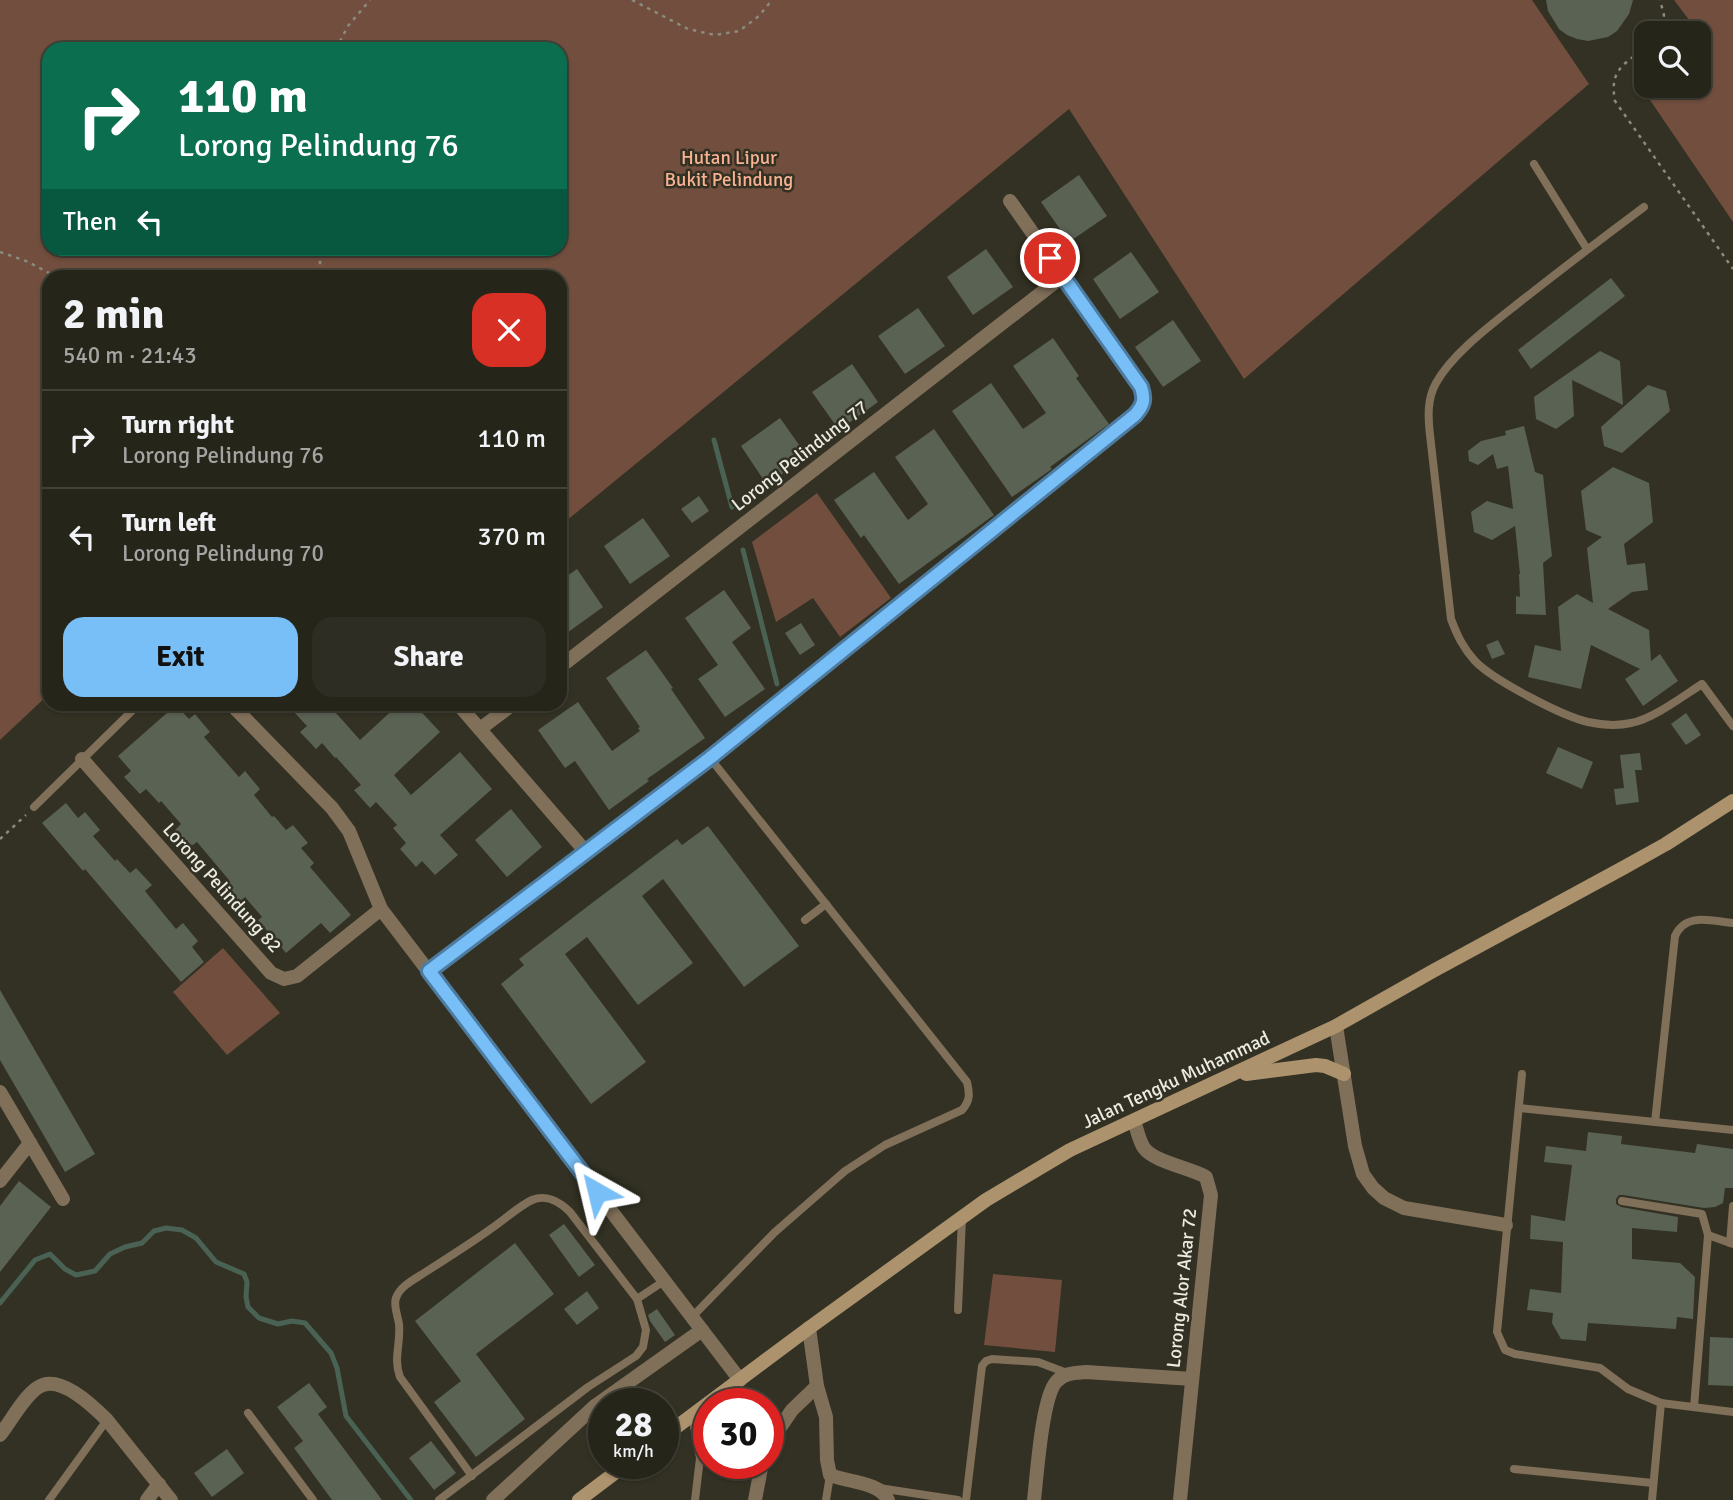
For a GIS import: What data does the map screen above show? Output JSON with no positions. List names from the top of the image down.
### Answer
{
  "streets": {
    "main road": ["Jalan Tengku Muhammad"],
    "street": ["Lorong Pelindung 77", "Lorong Pelindung 82", "Lorong Alor Akar 72"]
  },
  "crossings": [
    ["Jalan Tengku Muhammad", "Lorong Alor Akar 72"]
  ],
  "parks": ["Hutan Lipur Bukit Pelindung"],
  "page": {
    "turn": ["110 m", "Lorong Pelindung 76"],
    "then": "Then",
    "heading": ["2 min", "540 m · 21:43"],
    "list": [
      {
        "name": "Turn right",
        "note": "Lorong Pelindung 76",
        "value": "110 m"
      },
      {
        "name": "Turn left",
        "note": "Lorong Pelindung 70",
        "value": "370 m"
      }
    ],
    "buttons": ["Exit", "Share"],
    "speed": "28 km/h",
    "limit": "30"
  }
}
